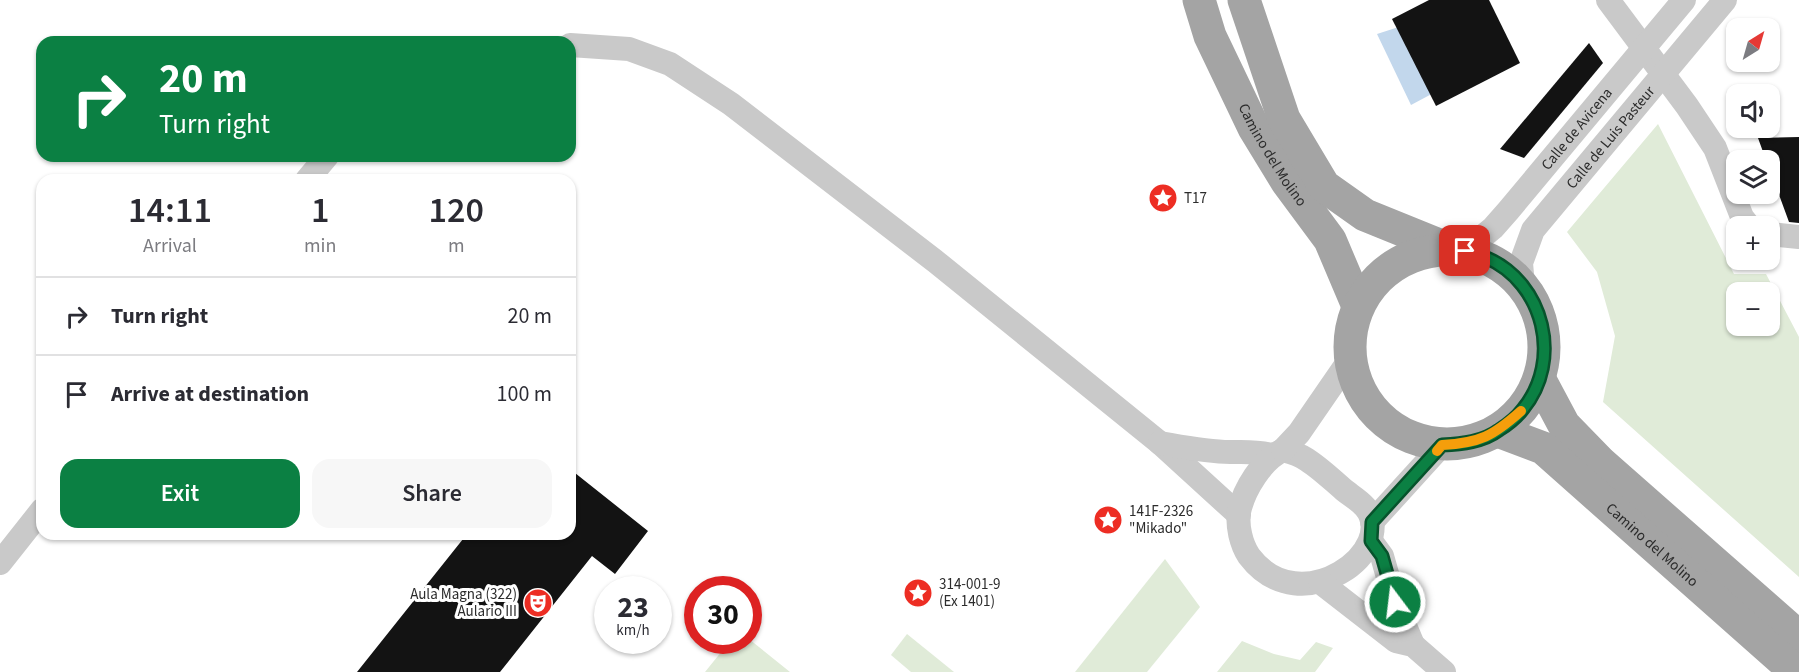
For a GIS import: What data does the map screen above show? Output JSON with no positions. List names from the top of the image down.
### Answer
{
  "streets": {
    "main road": ["Camino del Molino"],
    "street": ["Calle de Avicena", "Calle de Luis Pasteur"]
  },
  "crossings": [
    ["Calle de Avicena", "Calle de Luis Pasteur"],
    ["Calle de Avicena", "Camino del Molino"],
    ["Calle de Luis Pasteur", "Camino del Molino"]
  ],
  "places": {
    "place": ["T17", "141F-2326 \"Mikado\"", "314-001-9 (Ex 1401)"],
    "theatre": ["Aula Magna (322) Aulario III"]
  },
  "north": "top right",
  "page": {
    "map_buttons": ["+", "−"],
    "turn": ["20 m", "Turn right"],
    "eta": [
      "14:11",
      "Arrival",
      "1",
      "min",
      "120",
      "m"
    ],
    "list": [
      {
        "name": "Turn right",
        "value": "20 m"
      },
      {
        "name": "Arrive at destination",
        "value": "100 m"
      }
    ],
    "buttons": ["Exit", "Share"],
    "speed": "23 km/h",
    "limit": "30"
  }
}
